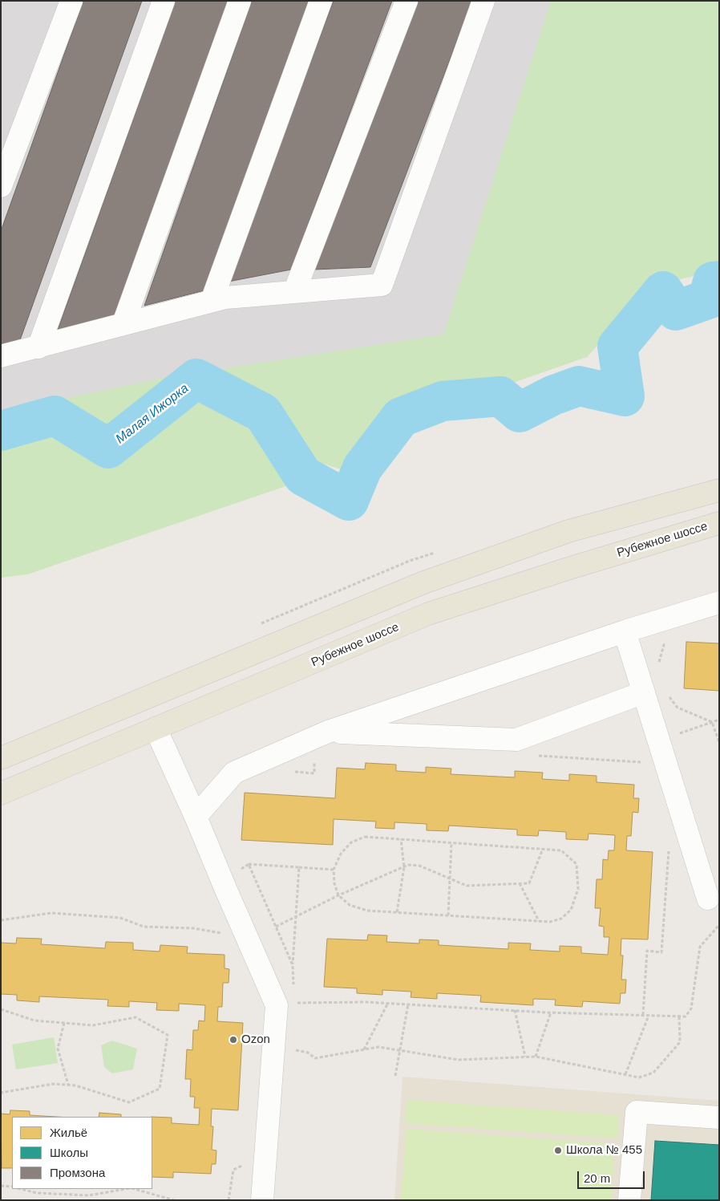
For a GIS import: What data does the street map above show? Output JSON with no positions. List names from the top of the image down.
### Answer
{
  "streets": {
    "main road": ["Рубежное шоссе"]
  },
  "water": ["Малая Ижорка"],
  "places": ["Ozon", "Школа № 455"],
  "legend": ["Жильё", "Школы", "Промзона"],
  "scale_bar": "20 m"
}
